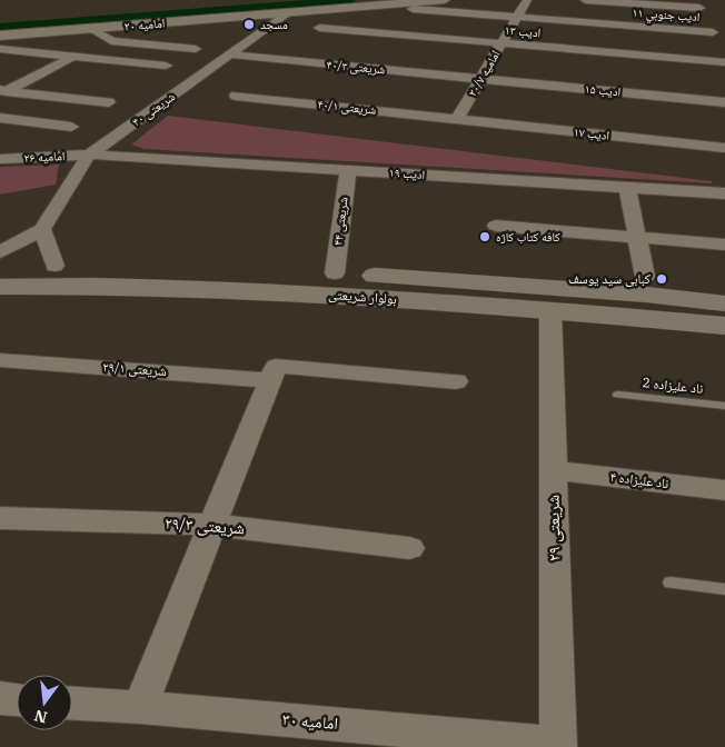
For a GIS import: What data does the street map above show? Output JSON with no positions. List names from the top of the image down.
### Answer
{
  "streets": {
    "main road": ["بولوار شریعتی"],
    "street": [
      "ادیب جنوبي ١١",
      "امامیه ۲۰",
      "ادیب ۱۳",
      "شریعتی ۴۰/۳",
      "امامیه ۲۰/۷",
      "ادیب ۱۵",
      "شریعتی ۴۰/۱",
      "شریعتی ۴۰",
      "ادیب ۱۷",
      "امامیه ۲۶",
      "ادیب ۱۹",
      "شریعتی ۴۴",
      "شریعتی ۲۹/۱",
      "ناد علیزاده ۴",
      "شریعتی ۲۹/۳",
      "شریعتی ۲۹",
      "امامیه ۳۰"
    ],
    "lane": ["ناد علیزاده 2"]
  },
  "crossings": [
    ["ادیب جنوبي ١١", "امامیه ۲۰/۷"],
    ["امامیه ۲۰", "شریعتی ۴۰"],
    ["ادیب ۱۳", "امامیه ۲۰/۷"],
    ["شریعتی ۴۰/۳", "امامیه ۲۰/۷"],
    ["شریعتی ۴۰/۳", "ادیب ۱۵"],
    ["شریعتی ۴۰/۳", "شریعتی ۴۰"],
    ["امامیه ۲۰/۷", "ادیب ۱۵"],
    ["امامیه ۲۰/۷", "شریعتی ۴۰/۱"],
    ["امامیه ۲۰/۷", "ادیب ۱۷"],
    ["شریعتی ۴۰/۱", "ادیب ۱۷"],
    ["شریعتی ۴۰", "امامیه ۲۶"],
    ["شریعتی ۴۰", "ادیب ۱۹"],
    ["امامیه ۲۶", "ادیب ۱۹"],
    ["ادیب ۱۹", "شریعتی ۴۴"],
    ["شریعتی ۴۴", "بولوار شریعتی"],
    ["بولوار شریعتی", "شریعتی ۲۹"],
    ["ناد علیزاده ۴", "شریعتی ۲۹"],
    ["شریعتی ۲۹", "امامیه ۳۰"]
  ],
  "places": ["مسجد", "کافه کتاب کاژه", "کبابی سید یوسف"],
  "north": "bottom"
}
